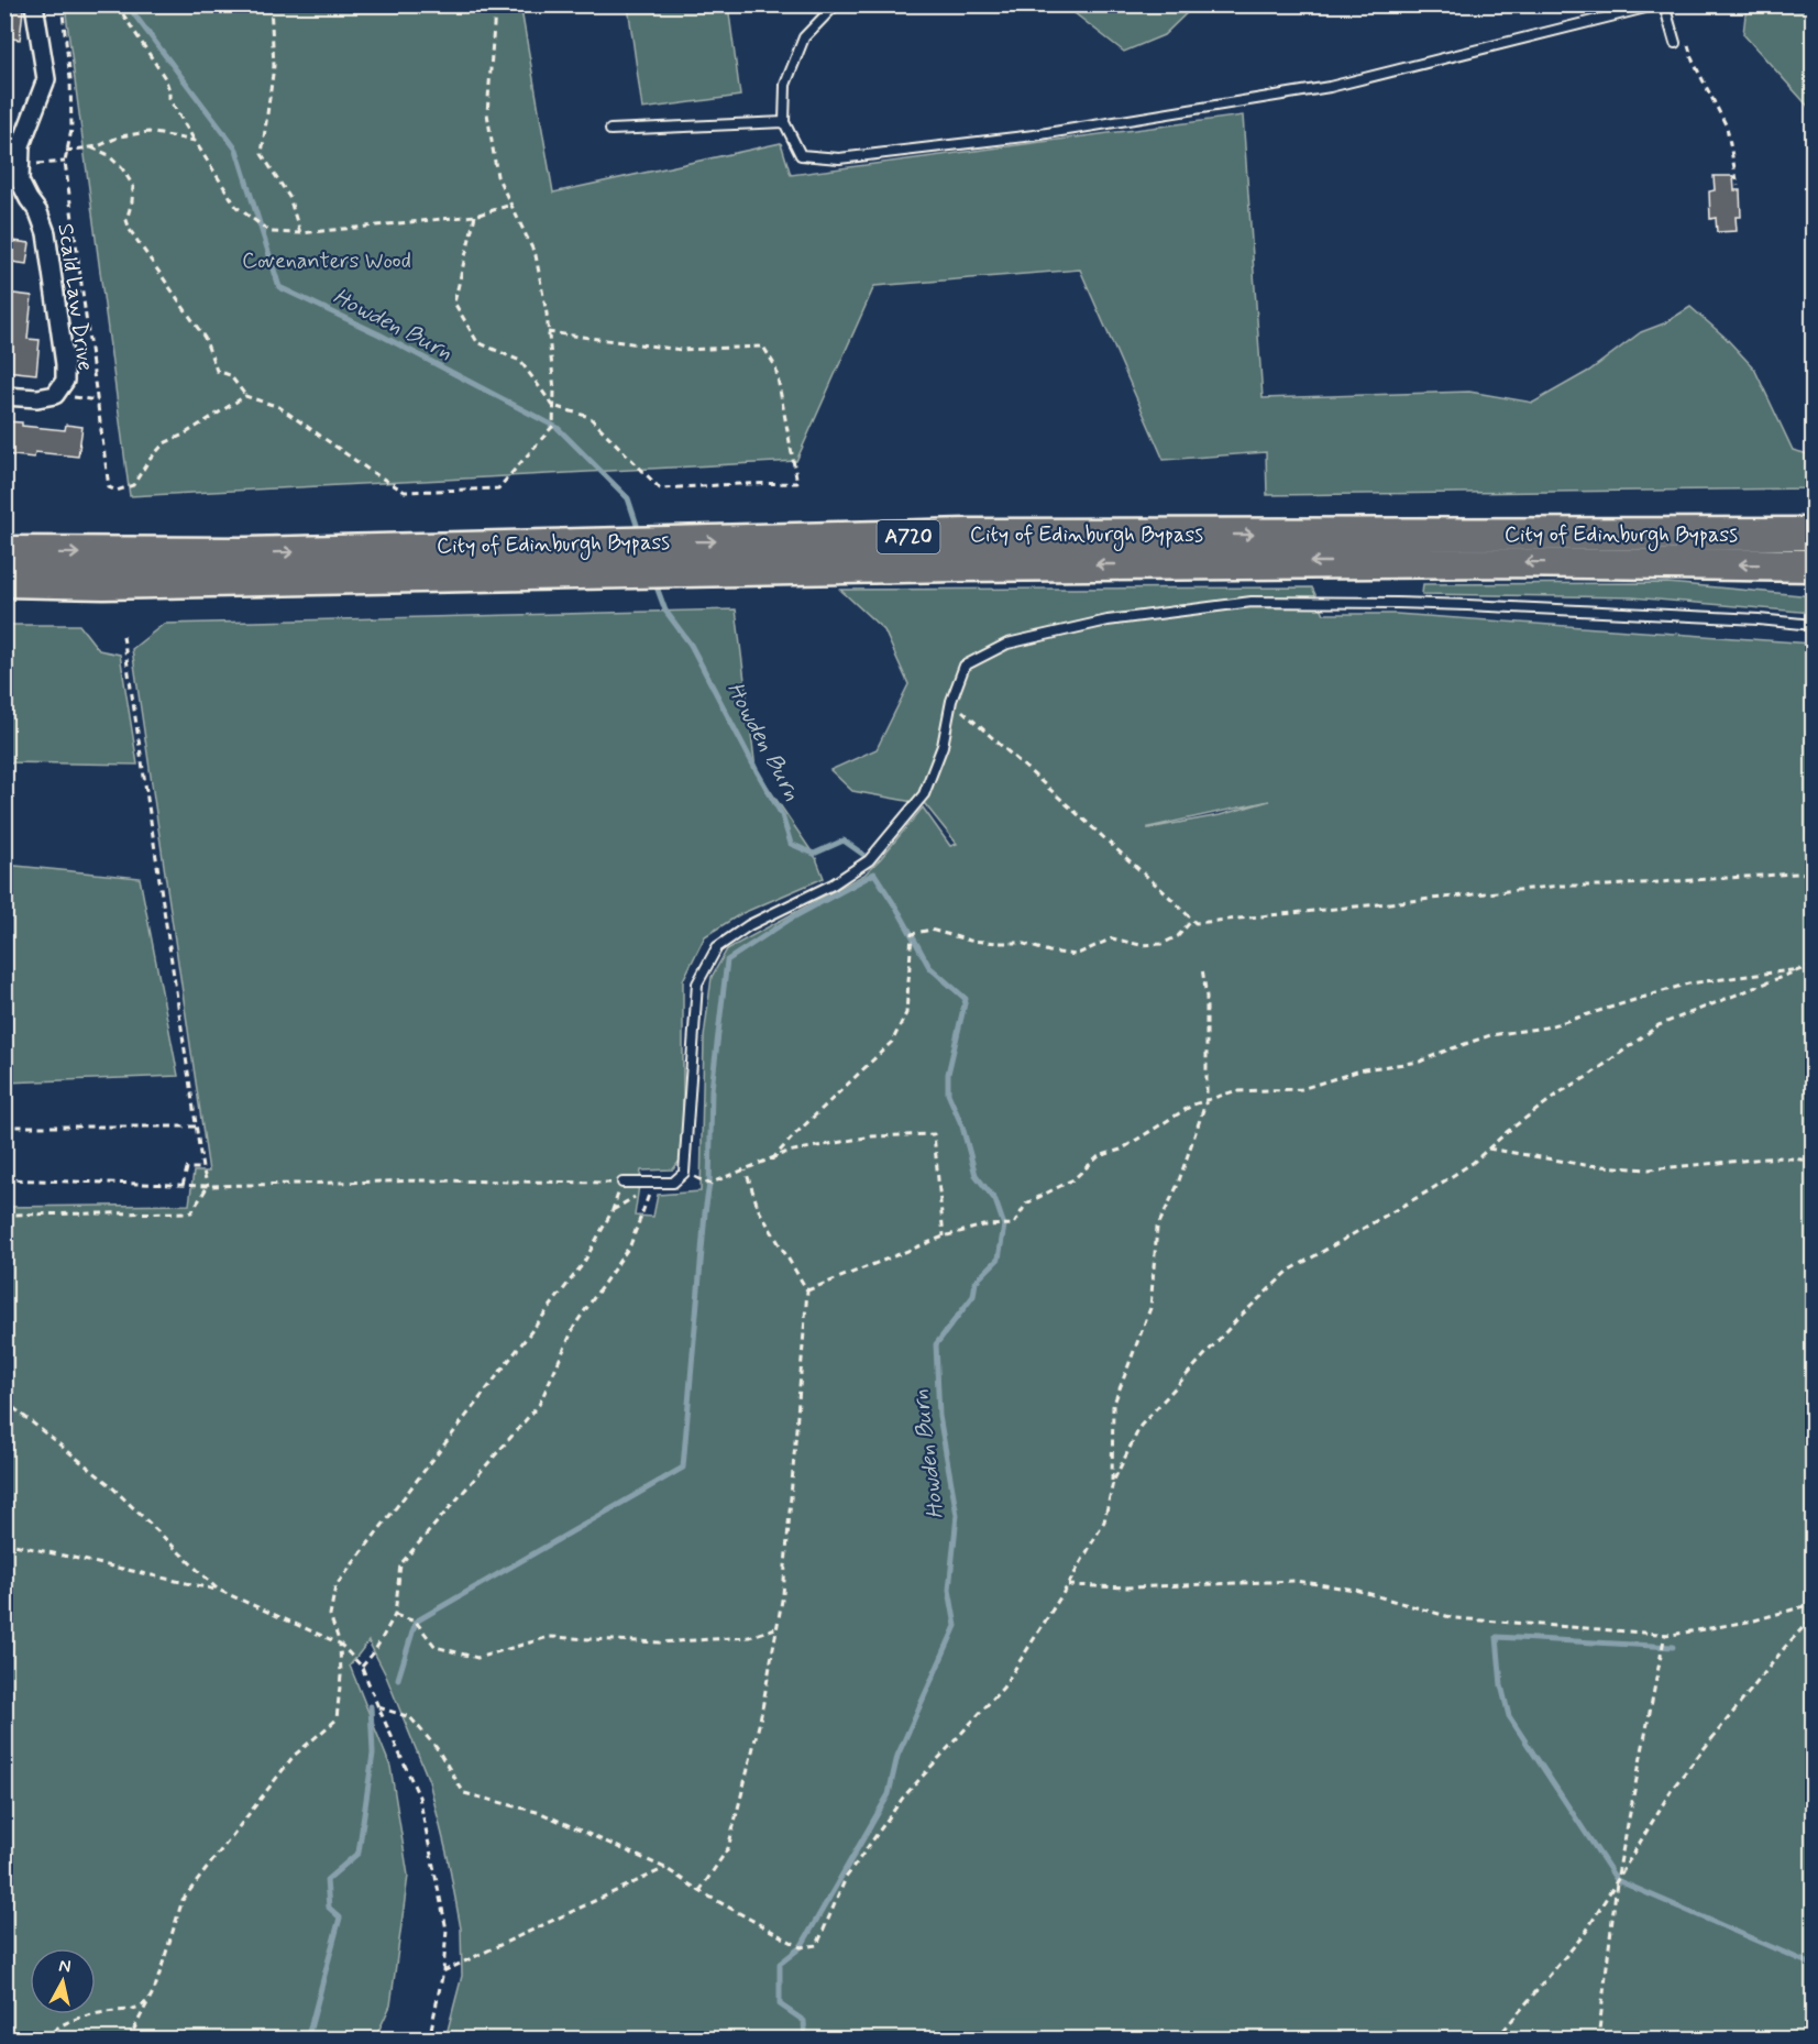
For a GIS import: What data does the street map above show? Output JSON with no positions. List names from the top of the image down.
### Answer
{
  "streets": {
    "highway": ["City of Edinburgh Bypass", "A720"],
    "street": ["Scald Law Drive"]
  },
  "water": ["Howden Burn"],
  "parks": ["Covenanters Wood"],
  "north": "top"
}
